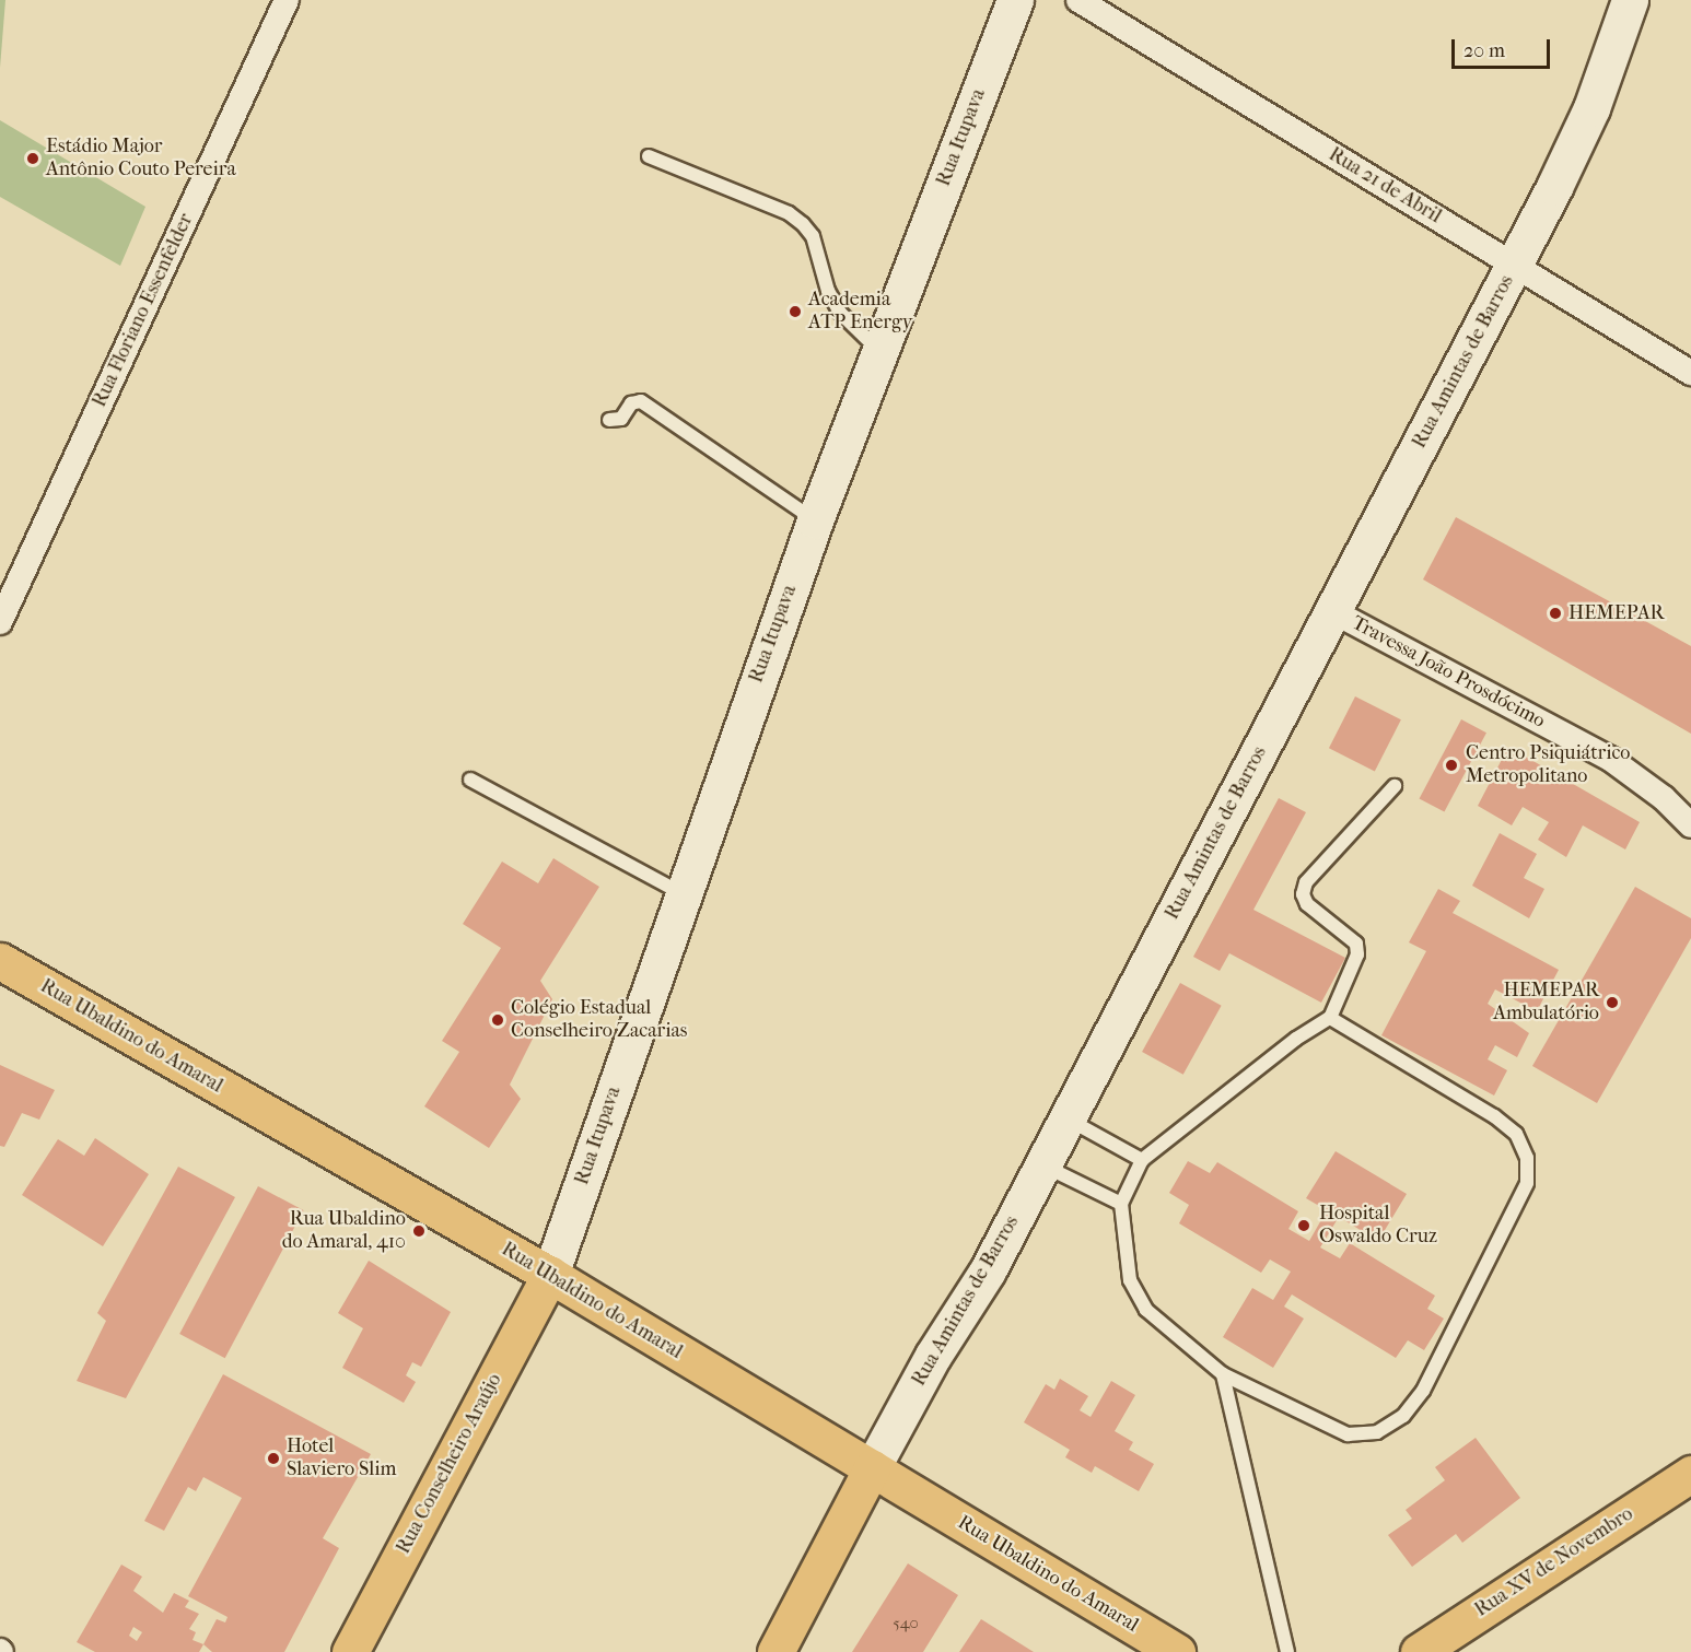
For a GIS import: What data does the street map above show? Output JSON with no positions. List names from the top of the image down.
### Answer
{
  "streets": {
    "main road": [
      "Rua Itupava",
      "Rua Amintas de Barros",
      "Rua Ubaldino do Amaral",
      "Rua Conselheiro Araújo",
      "Rua XV de Novembro"
    ],
    "street": ["Rua 21 de Abril", "Rua Floriano Essenfelder", "Travessa João Prosdócimo"]
  },
  "crossings": [
    ["Rua Itupava", "Rua Ubaldino do Amaral"],
    ["Rua Itupava", "Rua Conselheiro Araújo"],
    ["Rua 21 de Abril", "Rua Amintas de Barros"],
    ["Rua Amintas de Barros", "Travessa João Prosdócimo"],
    ["Rua Amintas de Barros", "Rua Ubaldino do Amaral"],
    ["Rua Ubaldino do Amaral", "Rua Conselheiro Araújo"]
  ],
  "places": [
    "Estádio Major Antônio Couto Pereira",
    "Academia ATP Energy",
    "HEMEPAR",
    "Centro Psiquiátrico Metropolitano",
    "HEMEPAR Ambulatório",
    "Colégio Estadual Conselheiro Zacarias",
    "Hospital Oswaldo Cruz",
    "Rua Ubaldino do Amaral, 410",
    "Hotel Slaviero Slim"
  ],
  "house_numbers": ["540"],
  "scale_bar": "20 m"
}
